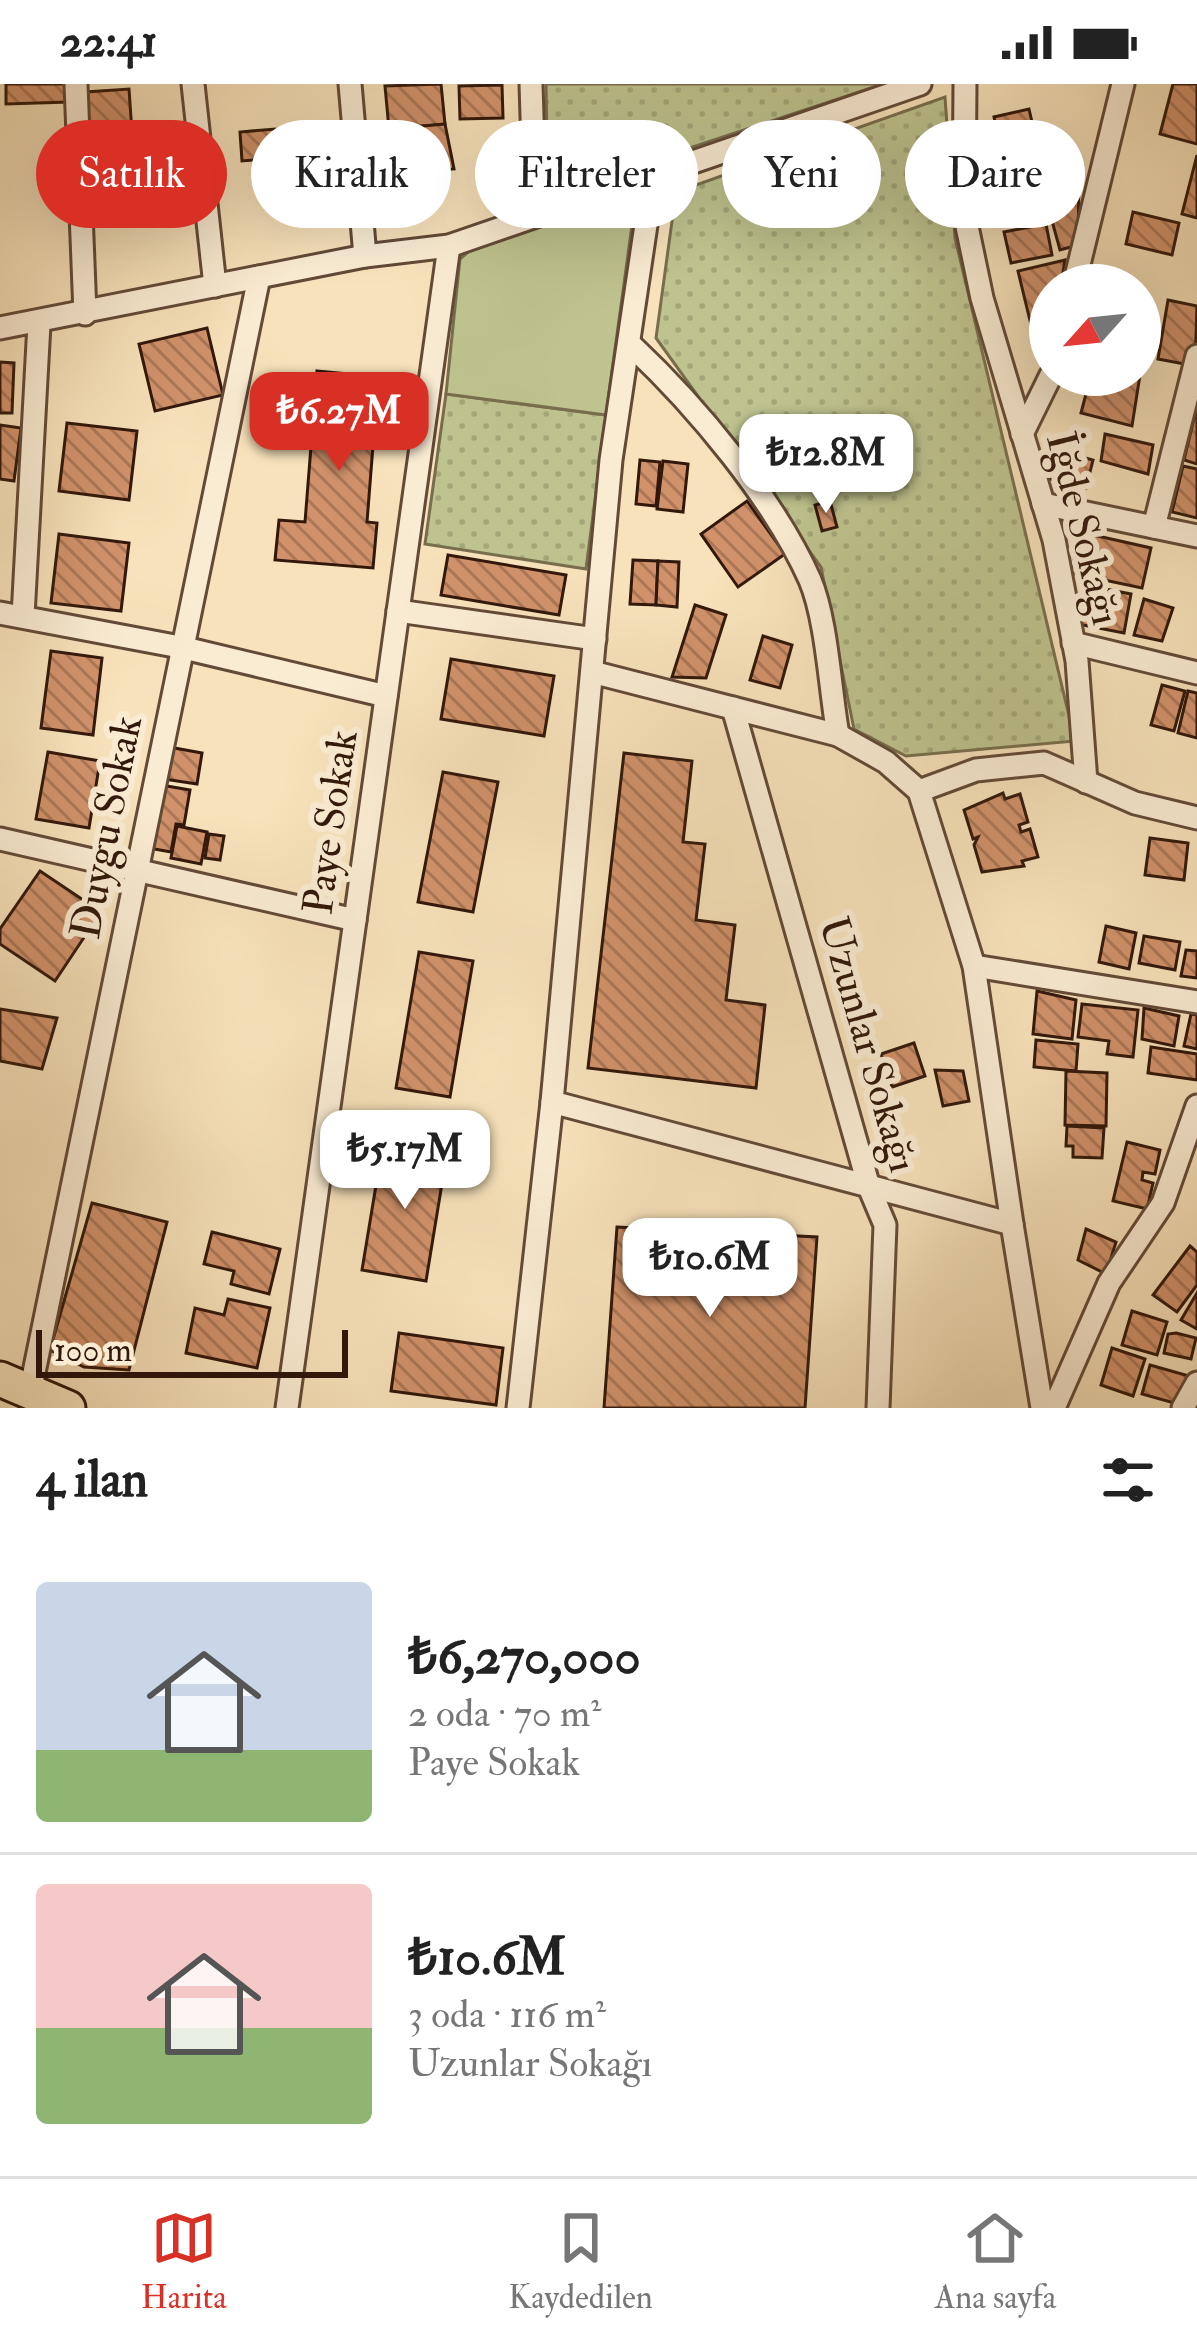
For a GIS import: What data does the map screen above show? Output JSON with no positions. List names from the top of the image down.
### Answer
{
  "streets": {
    "street": [
      "İğde Sokağı",
      "Paye Sokak",
      "Duygu Sokak",
      "Uzunlar Sokağı"
    ]
  },
  "scale_bar": "100 m",
  "north": "bottom left",
  "page": {
    "status": "22:41",
    "chip": [
      "Satılık",
      "Kiralık",
      "Filtreler",
      "Yeni",
      "Daire"
    ],
    "price": [
      "₺6.27M",
      "₺12.8M",
      "₺5.17M",
      "₺10.6M"
    ],
    "scale": "100 m",
    "heading": "4 ilan",
    "list": [
      {
        "name": "₺6,270,000",
        "note": "2 oda · 70 m² · Paye Sokak"
      },
      {
        "name": "₺10.6M",
        "note": "3 oda · 116 m² · Uzunlar Sokağı"
      }
    ],
    "tabs": ["Harita", "Kaydedilen", "Ana sayfa"]
  }
}
